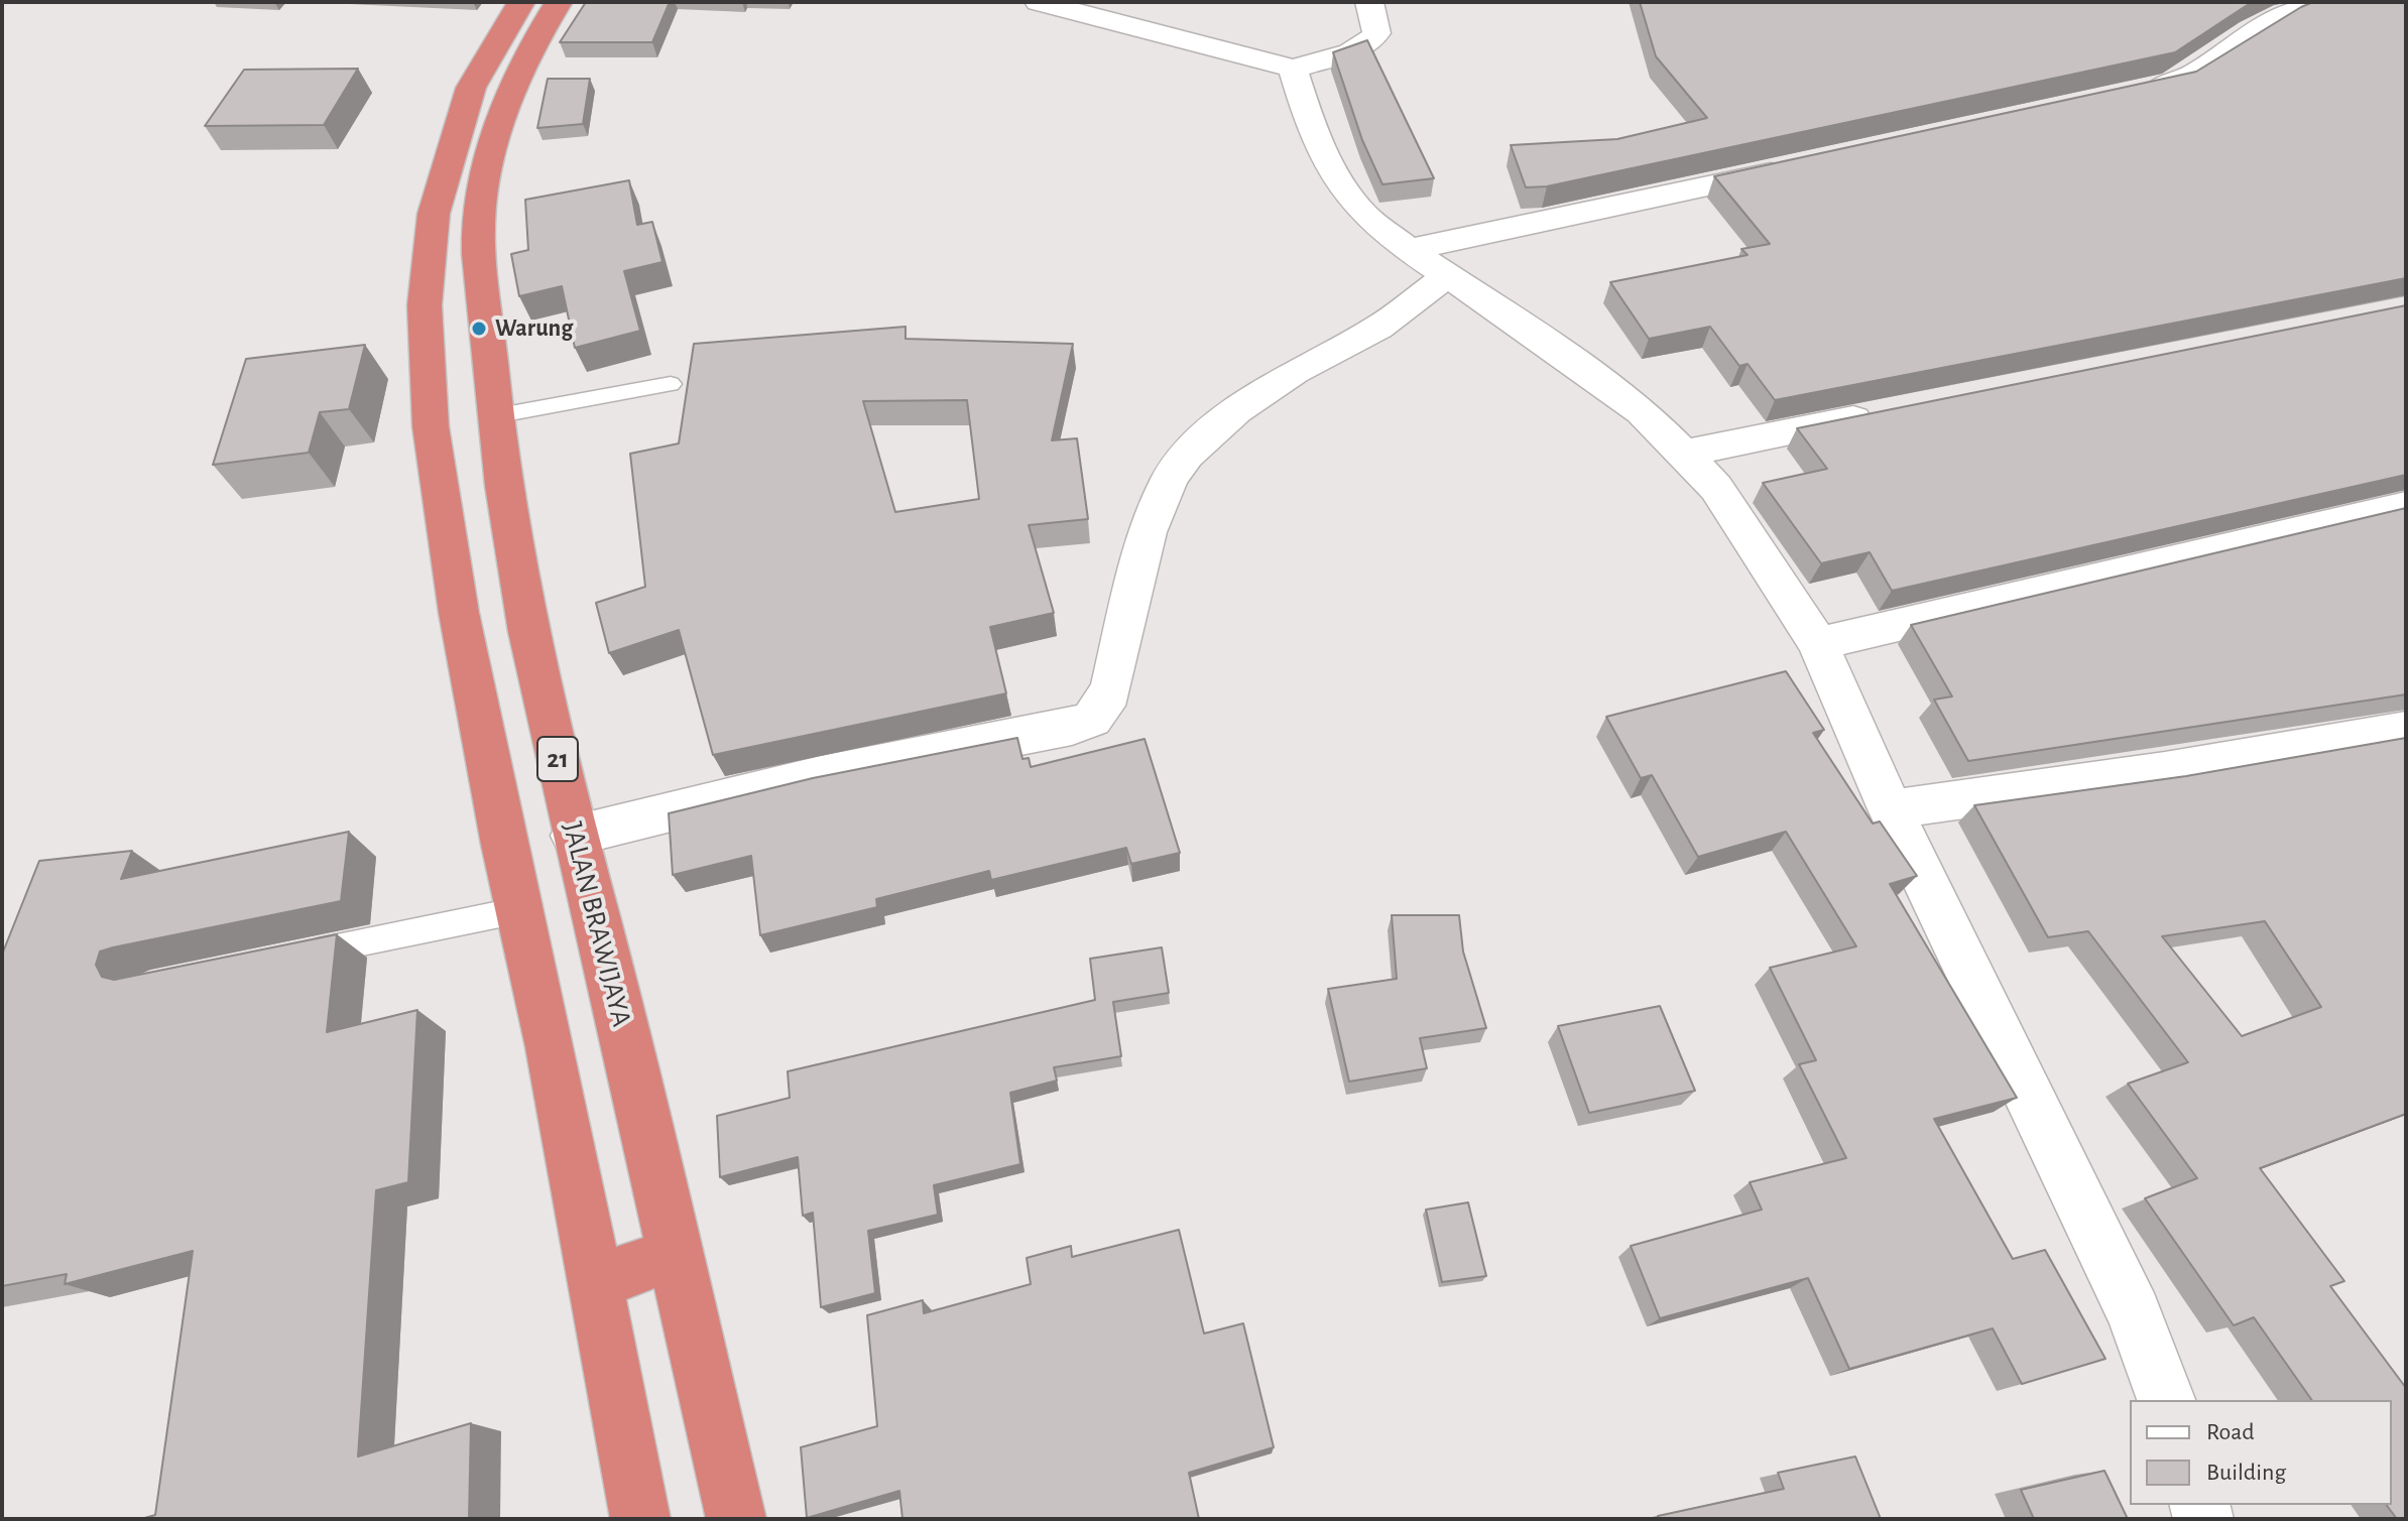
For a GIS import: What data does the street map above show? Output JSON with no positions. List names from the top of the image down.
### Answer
{
  "streets": {
    "highway": ["21", "JALAN BRAWIJAYA"]
  },
  "places": ["Warung"],
  "legend": ["Road", "Building"]
}
